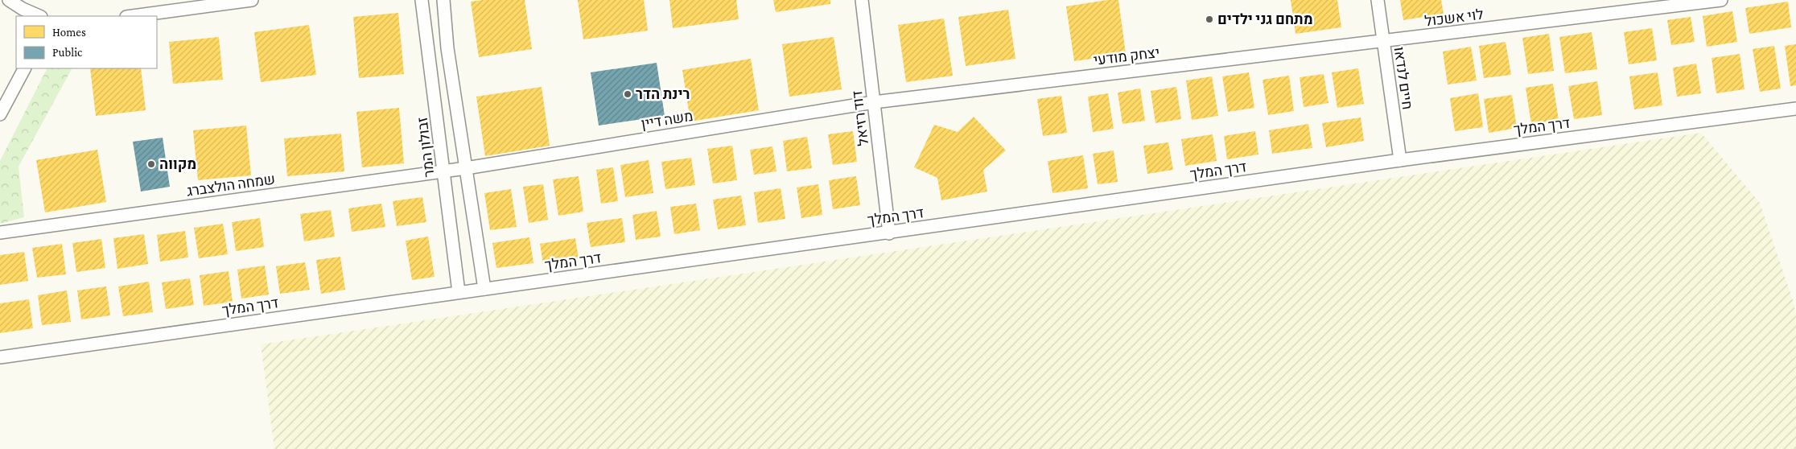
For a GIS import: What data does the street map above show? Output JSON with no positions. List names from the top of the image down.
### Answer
{
  "streets": {
    "street": [
      "לוי אשכול",
      "יצחק מודעי",
      "חיים לנדאו",
      "דוד רזיאל",
      "משה דיין",
      "דרך המלך",
      "זבולון המר",
      "שמחה הולצברג"
    ]
  },
  "crossings": [
    ["לוי אשכול", "יצחק מודעי"],
    ["לוי אשכול", "חיים לנדאו"],
    ["יצחק מודעי", "חיים לנדאו"],
    ["יצחק מודעי", "דוד רזיאל"],
    ["יצחק מודעי", "משה דיין"],
    ["חיים לנדאו", "דרך המלך"],
    ["דוד רזיאל", "משה דיין"],
    ["דוד רזיאל", "דרך המלך"],
    ["משה דיין", "שמחה הולצברג"],
    ["דרך המלך", "זבולון המר"],
    ["זבולון המר", "שמחה הולצברג"]
  ],
  "places": ["מתחם גני ילדים", "רינת הדר", "מקווה"],
  "legend": ["Homes", "Public"]
}
